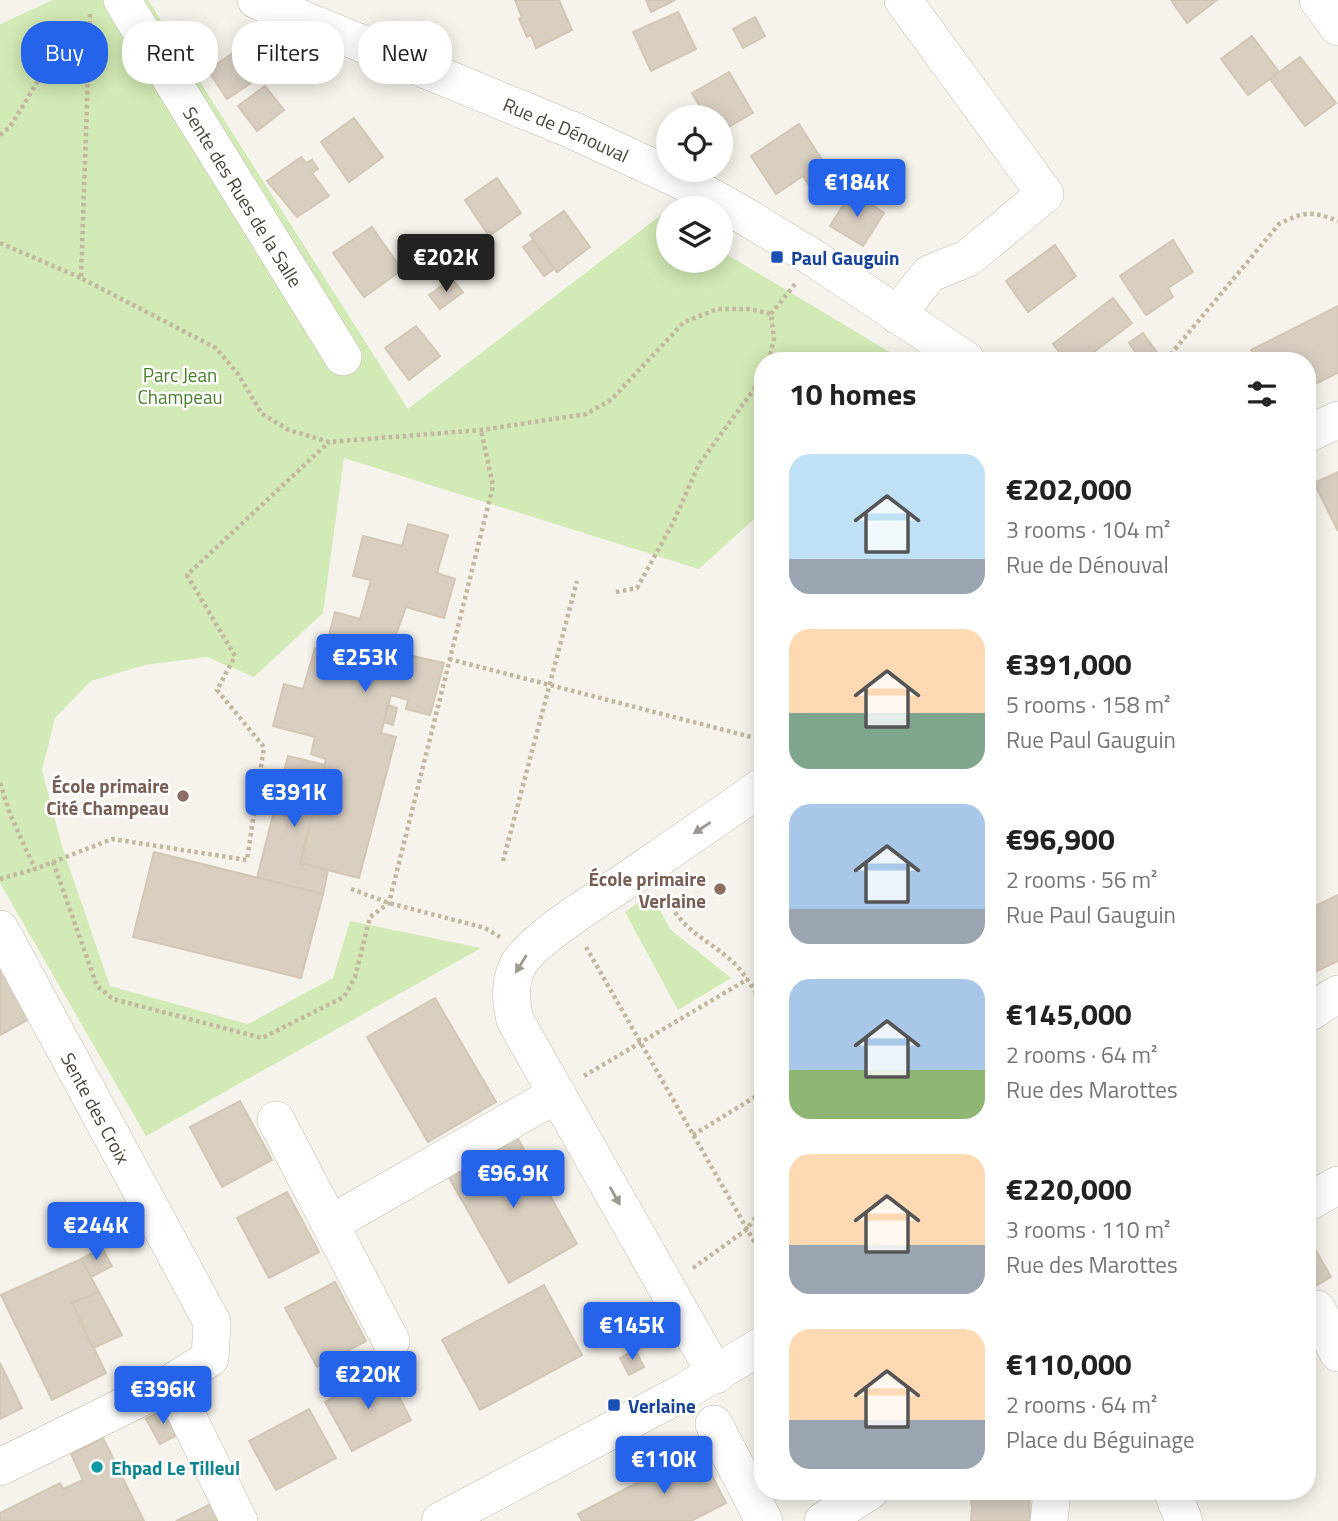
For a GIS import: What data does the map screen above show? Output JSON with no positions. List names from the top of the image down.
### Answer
{
  "streets": {
    "street": ["Rue de Dénouval", "Sente des Rues de la Salle", "Sente des Croix"]
  },
  "parks": ["Parc Jean Champeau"],
  "places": {
    "transit": ["Paul Gauguin", "Verlaine"],
    "other": ["École primaire Cité Champeau", "École primaire Verlaine", "Ehpad Le Tilleul"]
  },
  "page": {
    "chip": [
      "Buy",
      "Rent",
      "Filters",
      "New"
    ],
    "price": [
      "€184K",
      "€202K",
      "€253K",
      "€391K",
      "€96.9K",
      "€244K",
      "€145K",
      "€220K",
      "€396K",
      "€110K"
    ],
    "heading": "10 homes",
    "list": [
      {
        "name": "€202,000",
        "note": "3 rooms · 104 m² · Rue de Dénouval"
      },
      {
        "name": "€391,000",
        "note": "5 rooms · 158 m² · Rue Paul Gauguin"
      },
      {
        "name": "€96,900",
        "note": "2 rooms · 56 m² · Rue Paul Gauguin"
      },
      {
        "name": "€145,000",
        "note": "2 rooms · 64 m² · Rue des Marottes"
      },
      {
        "name": "€220,000",
        "note": "3 rooms · 110 m² · Rue des Marottes"
      },
      {
        "name": "€110,000",
        "note": "2 rooms · 64 m² · Place du Béguinage"
      }
    ]
  }
}
